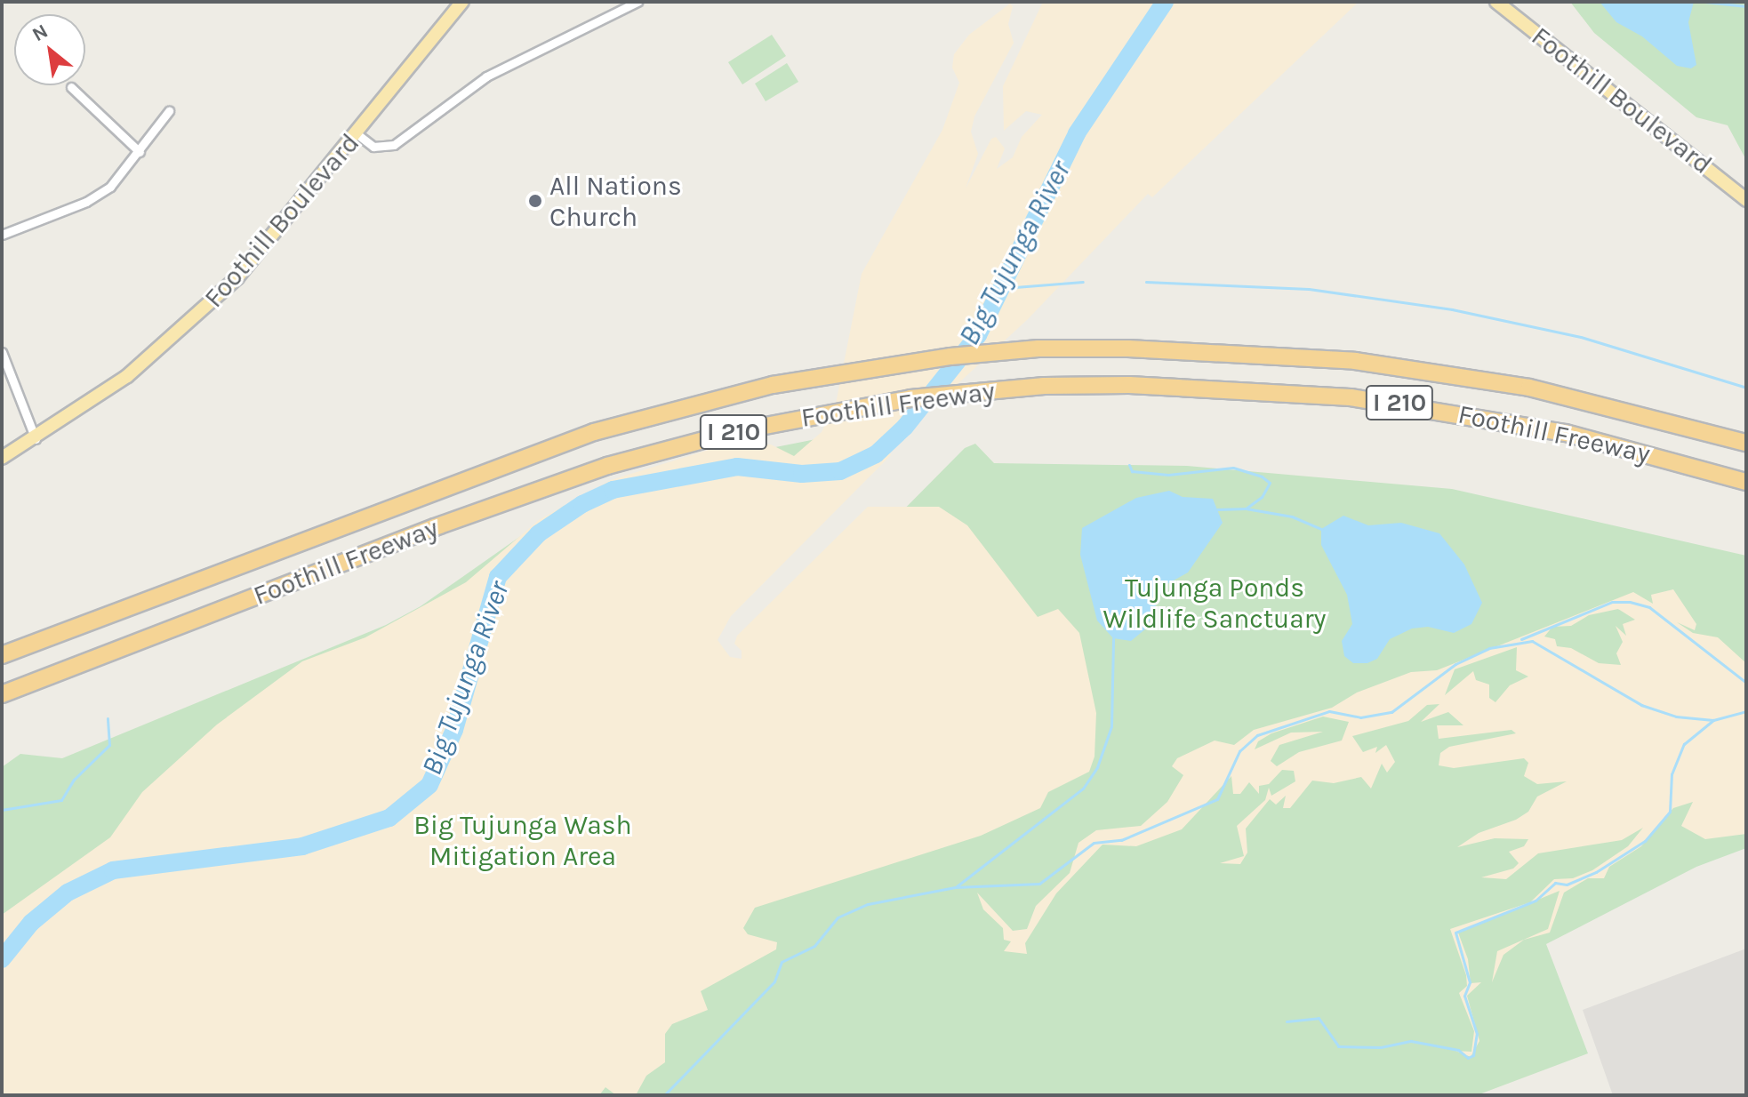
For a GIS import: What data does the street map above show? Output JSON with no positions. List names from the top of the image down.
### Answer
{
  "streets": {
    "highway": ["I 210", "Foothill Freeway"],
    "main road": ["Foothill Boulevard"]
  },
  "water": ["Big Tujunga River"],
  "parks": ["Tujunga Ponds Wildlife Sanctuary", "Big Tujunga Wash Mitigation Area"],
  "places": ["All Nations Church"],
  "north": "top left"
}
